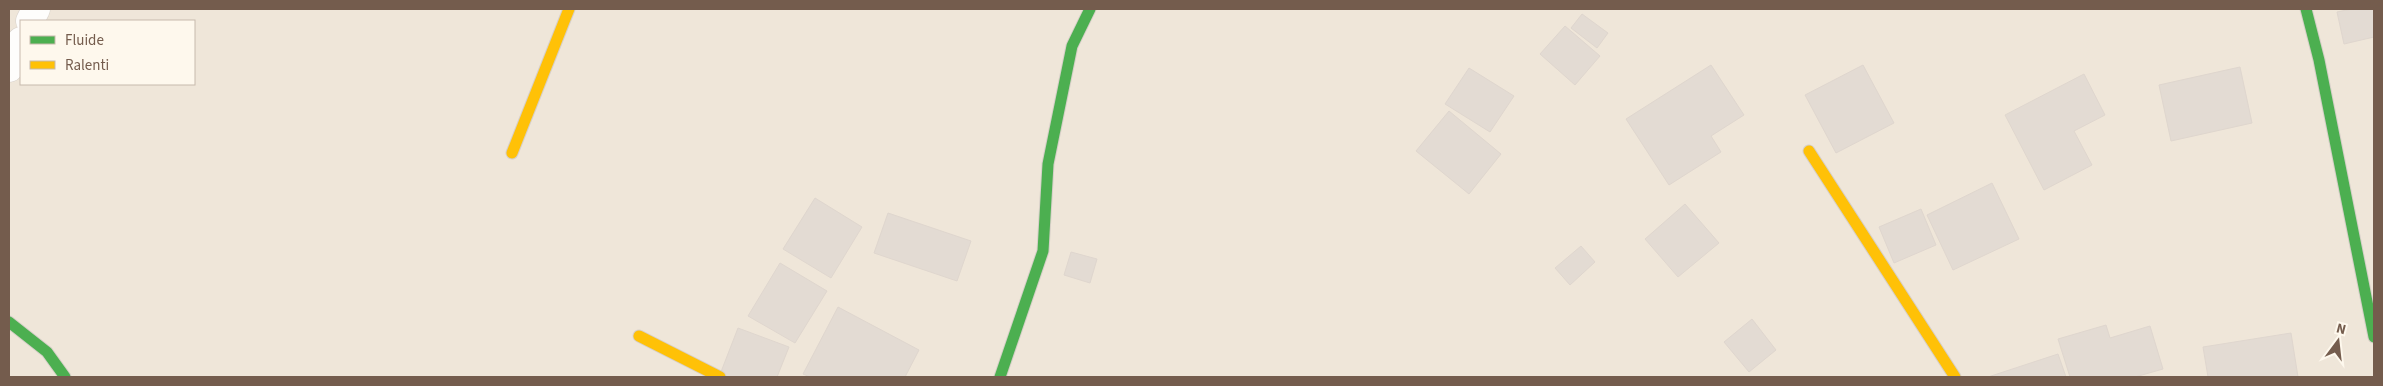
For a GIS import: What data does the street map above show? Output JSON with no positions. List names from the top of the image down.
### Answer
{
  "legend": ["Fluide", "Ralenti"],
  "north": "top"
}
